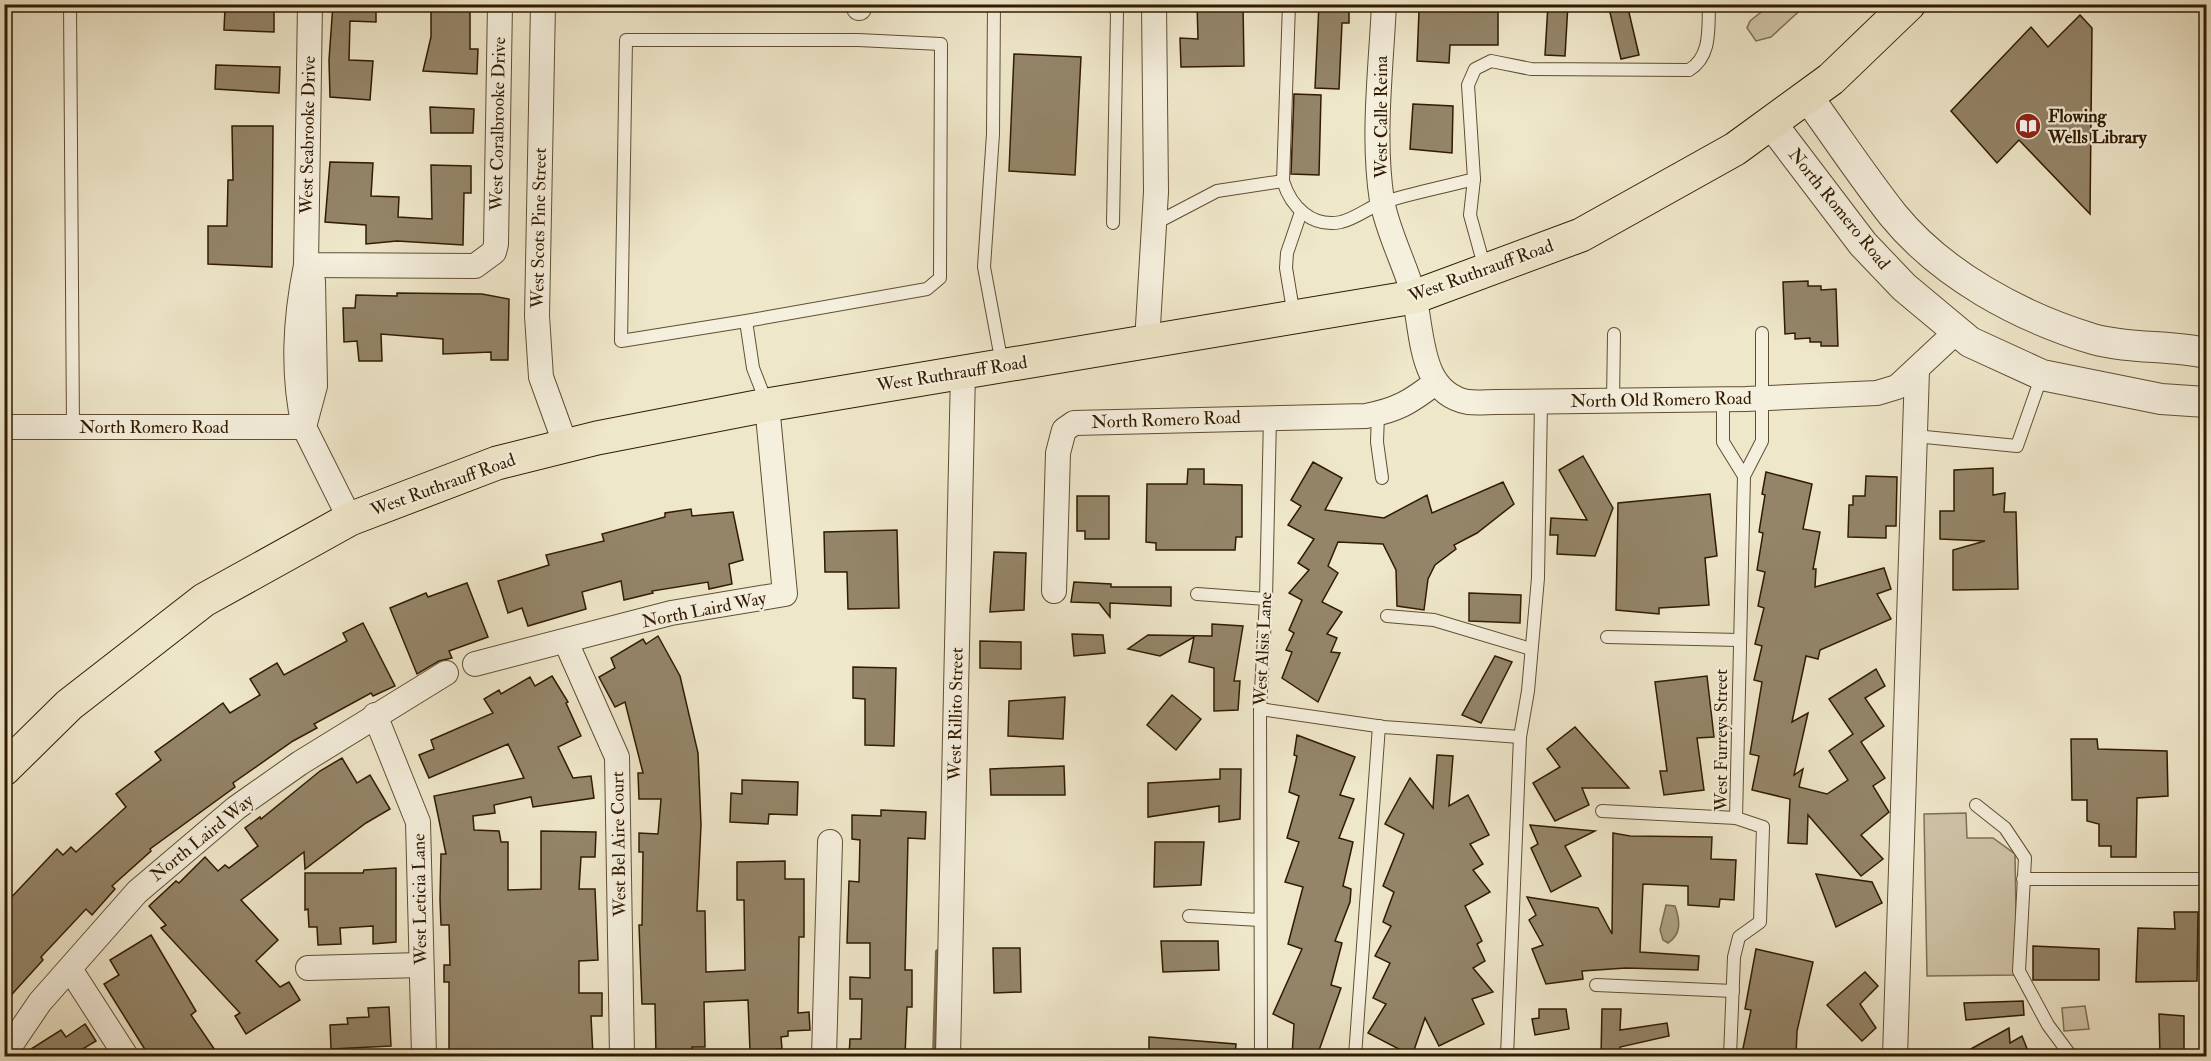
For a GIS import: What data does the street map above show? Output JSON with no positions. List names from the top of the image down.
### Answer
{
  "streets": {
    "main road": ["West Ruthrauff Road"],
    "street": [
      "West Calle Reina",
      "West Coralbrooke Drive",
      "West Seabrooke Drive",
      "North Romero Road",
      "West Scots Pine Street",
      "North Old Romero Road",
      "North Laird Way",
      "West Rillito Street",
      "West Bel Aire Court",
      "West Leticia Lane"
    ],
    "lane": ["West Alsis Lane", "West Furreys Street"]
  },
  "crossings": [
    ["West Calle Reina", "West Ruthrauff Road"],
    ["West Coralbrooke Drive", "West Seabrooke Drive"],
    ["West Seabrooke Drive", "North Romero Road"],
    ["North Romero Road", "West Ruthrauff Road"],
    ["North Romero Road", "North Old Romero Road"],
    ["North Romero Road", "West Alsis Lane"],
    ["West Scots Pine Street", "West Ruthrauff Road"],
    ["West Ruthrauff Road", "North Laird Way"],
    ["West Ruthrauff Road", "West Rillito Street"],
    ["North Laird Way", "West Bel Aire Court"],
    ["North Laird Way", "West Leticia Lane"]
  ],
  "places": {
    "library": ["Flowing Wells Library"]
  }
}
